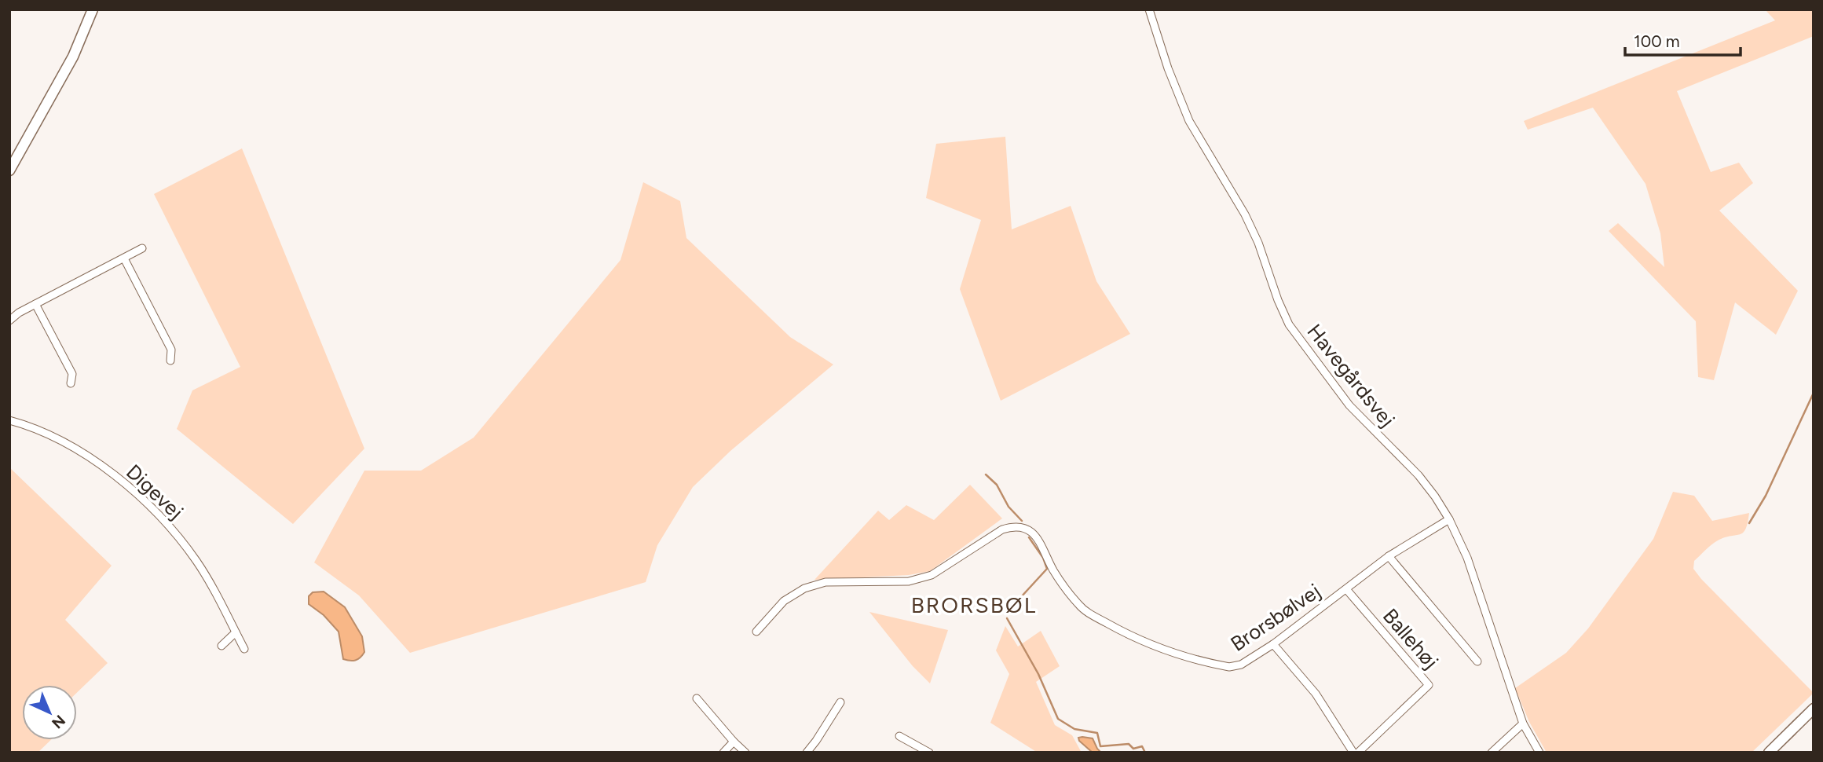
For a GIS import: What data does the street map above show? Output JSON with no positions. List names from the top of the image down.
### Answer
{
  "streets": {
    "street": [
      "Havegårdsvej",
      "Digevej",
      "Brorsbølvej",
      "Ballehøj"
    ]
  },
  "crossings": [
    ["Havegårdsvej", "Brorsbølvej"],
    ["Brorsbølvej", "Ballehøj"]
  ],
  "districts": ["BRORSBØL"],
  "scale_bar": "100 m",
  "north": "bottom right"
}
